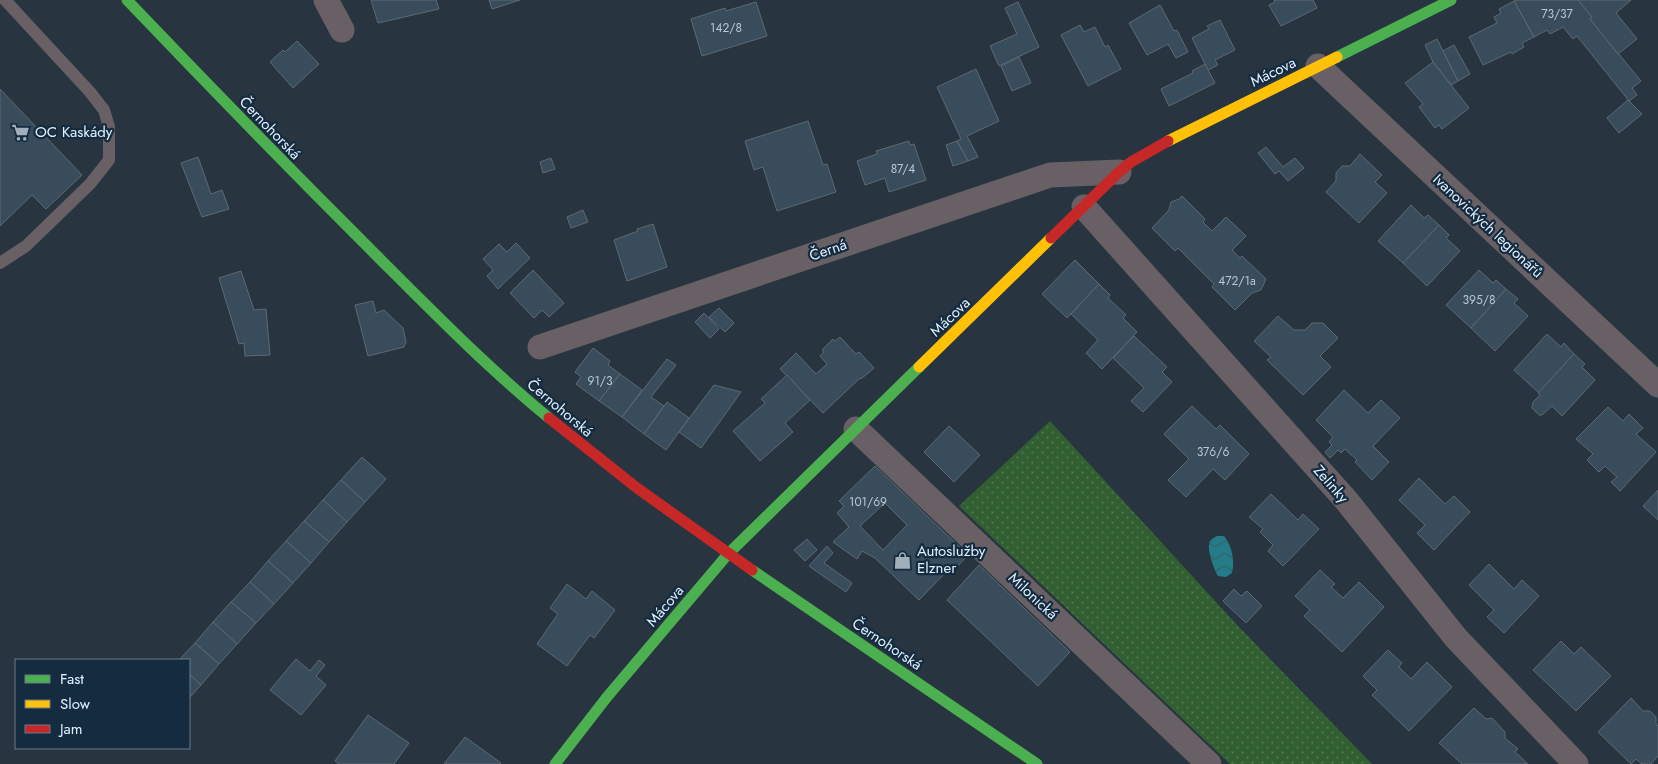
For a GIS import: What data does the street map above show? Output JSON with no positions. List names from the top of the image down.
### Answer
{
  "streets": {
    "street": [
      "Mácova",
      "Černohorská",
      "Ivanovických legionářů",
      "Černá",
      "Zelinky",
      "Milonická"
    ]
  },
  "crossings": [
    ["Mácova", "Černohorská"],
    ["Mácova", "Ivanovických legionářů"],
    ["Mácova", "Černá"],
    ["Mácova", "Zelinky"],
    ["Mácova", "Milonická"]
  ],
  "places": {
    "supermarket": ["OC Kaskády"],
    "shop": ["Autoslužby Elzner"]
  },
  "house_numbers": [
    "73/37",
    "142/8",
    "87/4",
    "472/1a",
    "395/8",
    "91/3",
    "376/6",
    "101/69"
  ],
  "legend": ["Fast", "Slow", "Jam"]
}
